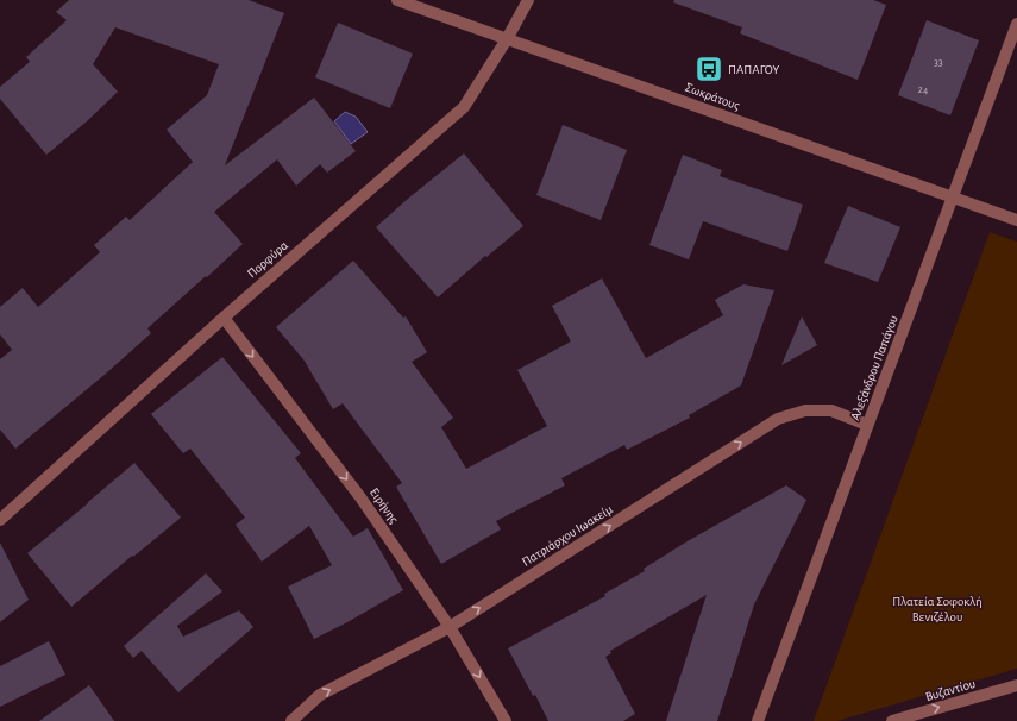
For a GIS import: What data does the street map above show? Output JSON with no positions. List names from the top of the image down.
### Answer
{
  "streets": {
    "street": [
      "Σωκράτους",
      "Πορφύρα",
      "Αλεξάνδρου Παπάγου",
      "Ειρήνης",
      "Πατριάρχου Ιωακείμ",
      "Βυζαντίου"
    ]
  },
  "crossings": [
    ["Σωκράτους", "Πορφύρα"],
    ["Σωκράτους", "Αλεξάνδρου Παπάγου"],
    ["Πορφύρα", "Ειρήνης"],
    ["Αλεξάνδρου Παπάγου", "Πατριάρχου Ιωακείμ"],
    ["Ειρήνης", "Πατριάρχου Ιωακείμ"]
  ],
  "one_way": ["Ειρήνης", "Πατριάρχου Ιωακείμ", "Βυζαντίου"],
  "parks": ["Πλατεία Σοφοκλή Βενιζέλου"],
  "places": {
    "bus stop": ["ΠΑΠΑΓΟΥ"]
  },
  "house_numbers": ["33", "24"]
}
